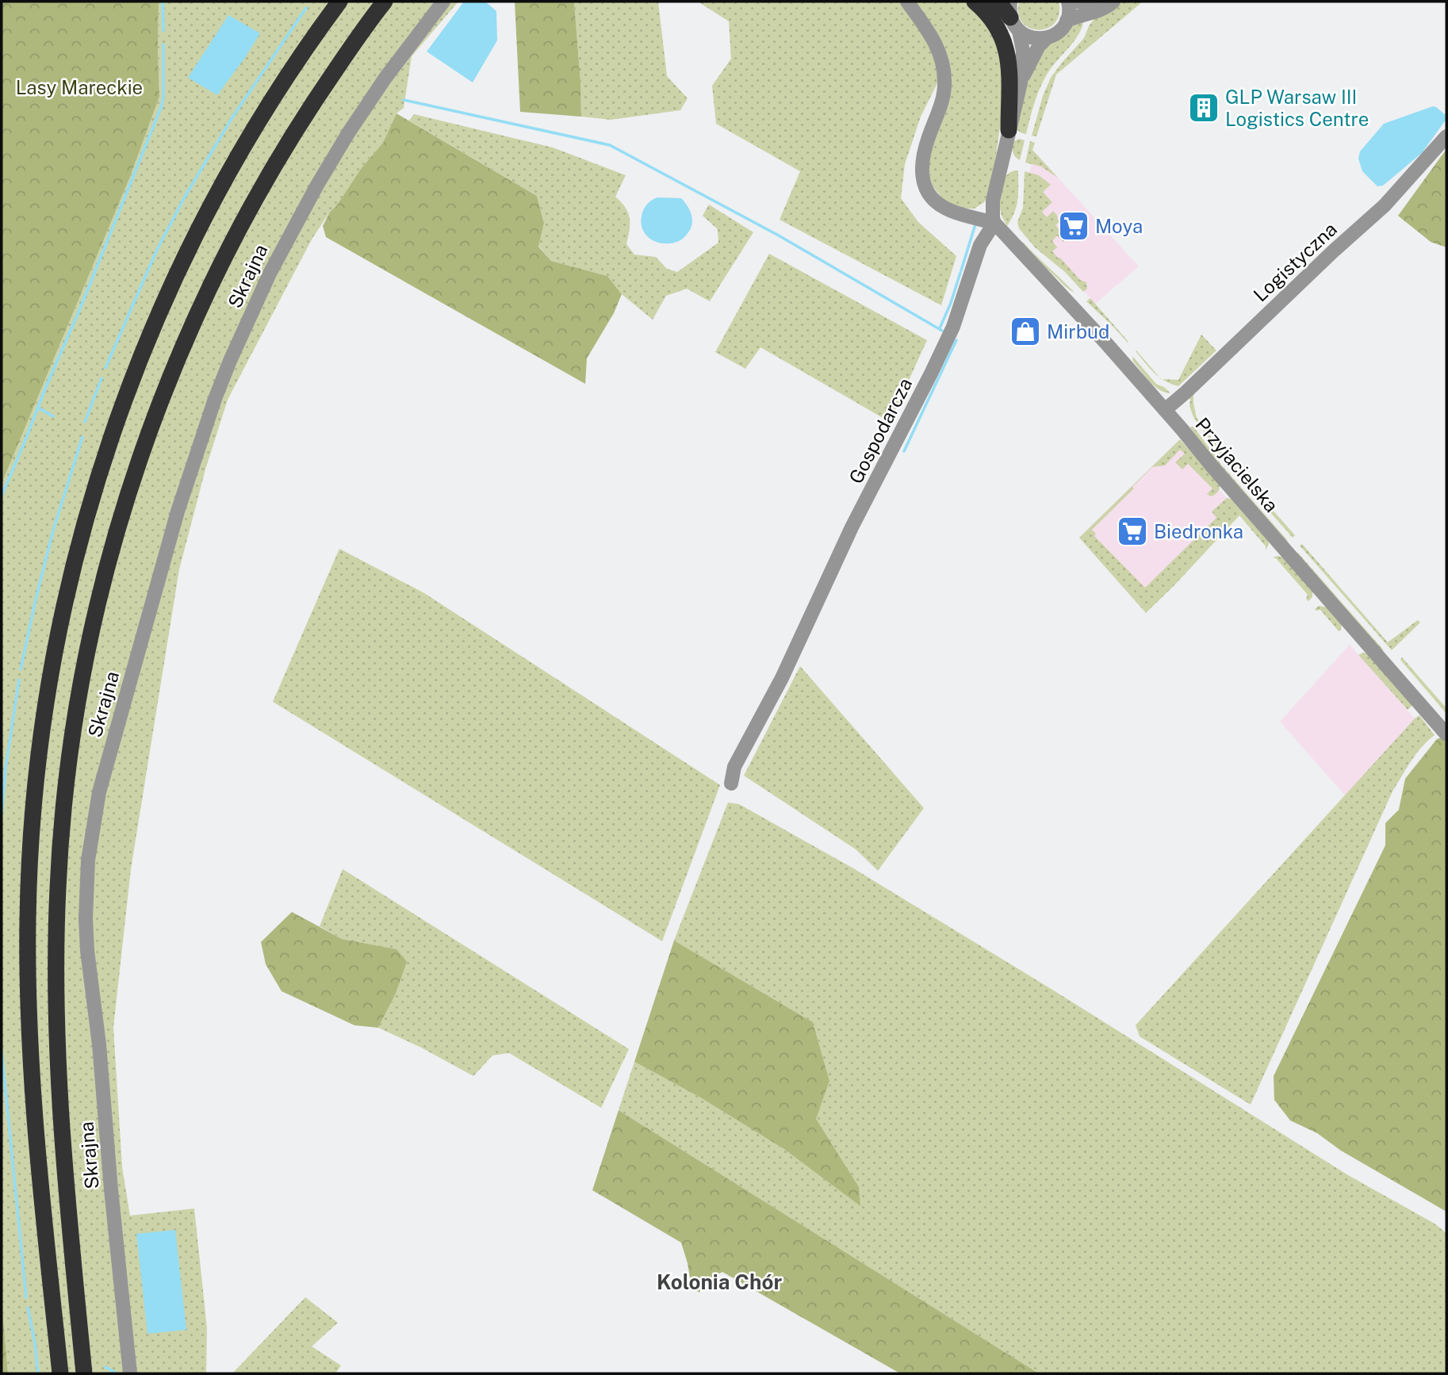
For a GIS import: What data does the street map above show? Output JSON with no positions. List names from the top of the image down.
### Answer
{
  "streets": {
    "street": [
      "Logistyczna",
      "Skrajna",
      "Gospodarcza",
      "Przyjacielska"
    ]
  },
  "crossings": [
    ["Logistyczna", "Przyjacielska"],
    ["Gospodarcza", "Przyjacielska"]
  ],
  "districts": ["Kolonia Chór"],
  "parks": ["Lasy Mareckie"],
  "places": {
    "building": ["GLP Warsaw III Logistics Centre"],
    "supermarket": ["Moya", "Biedronka"],
    "shop": ["Mirbud"]
  }
}
